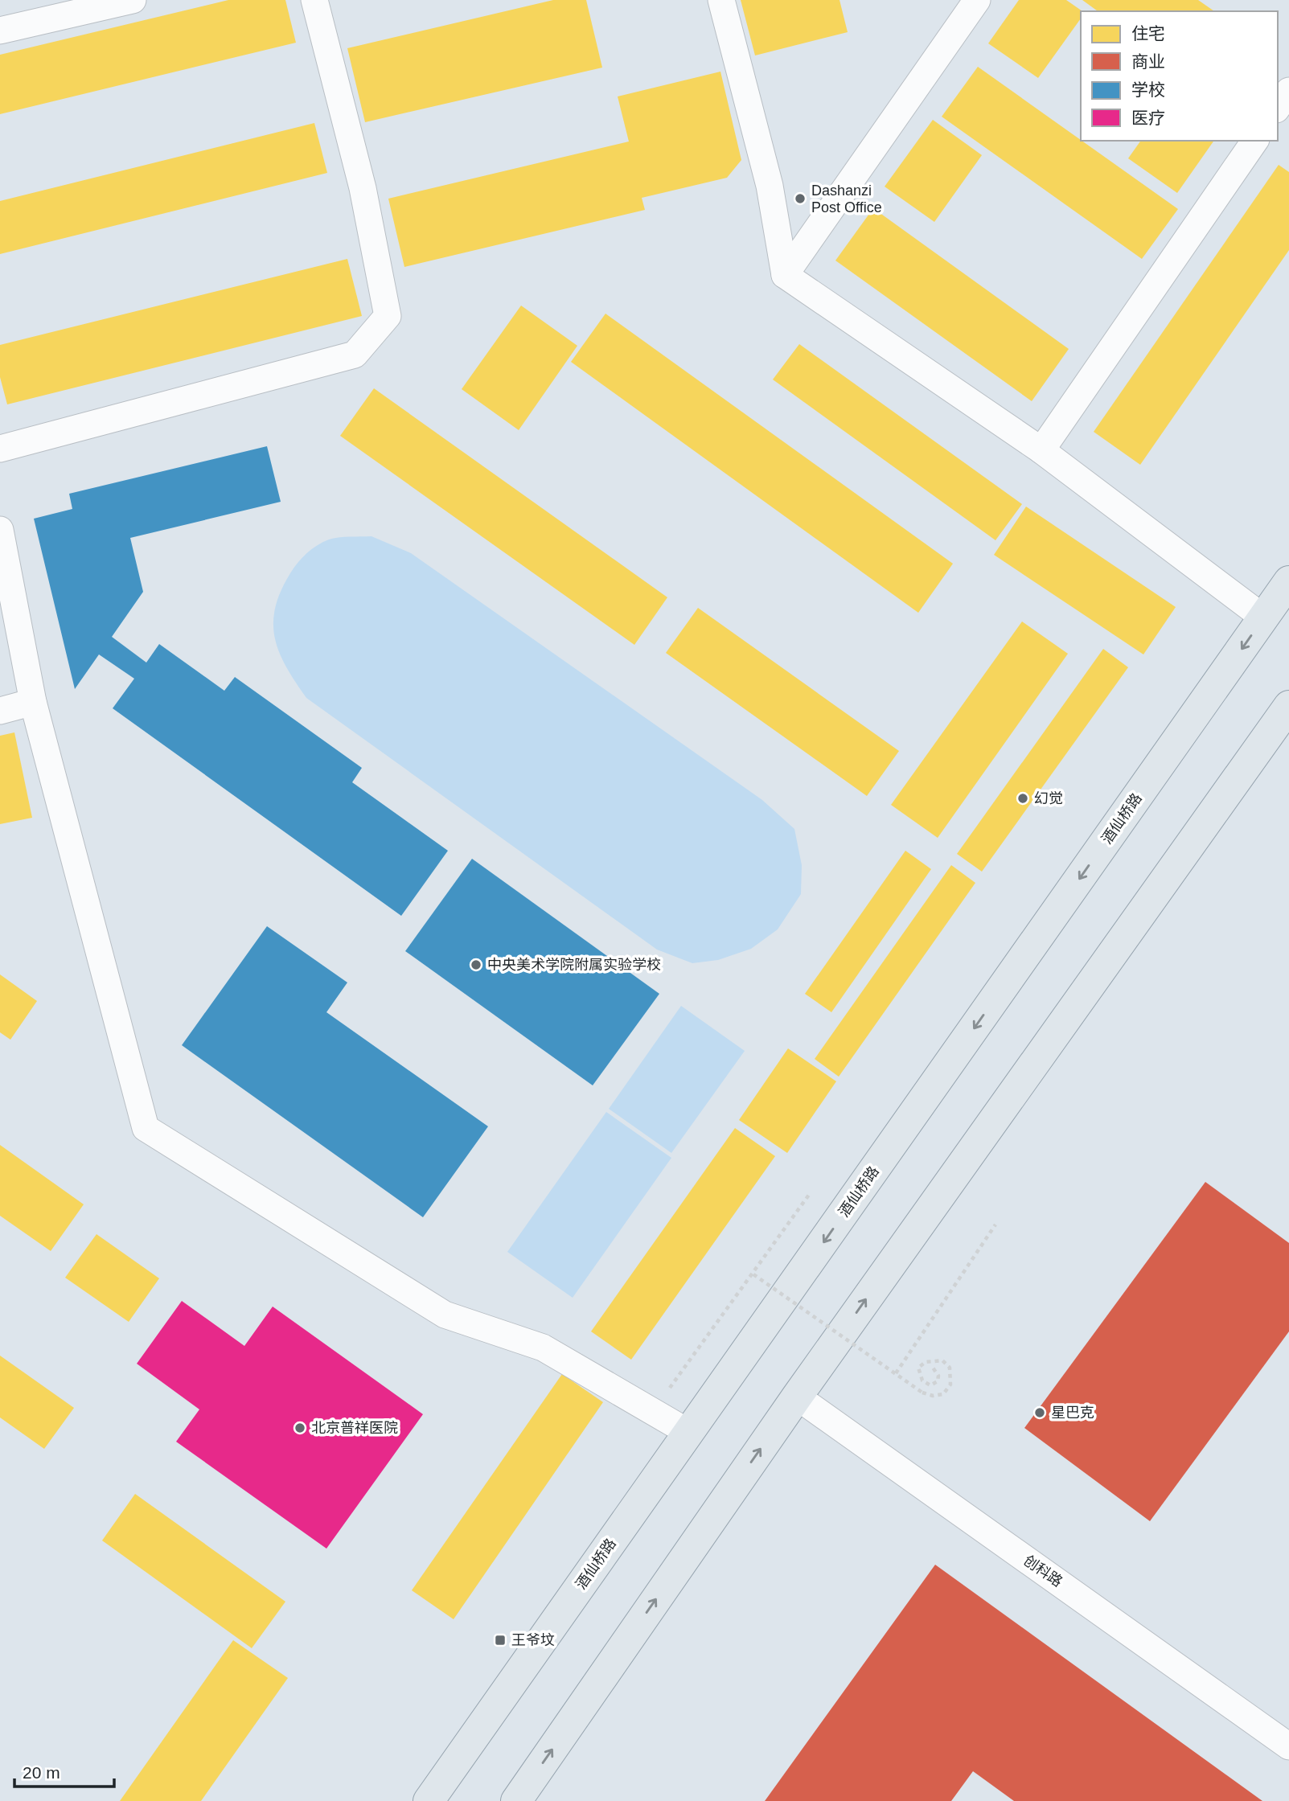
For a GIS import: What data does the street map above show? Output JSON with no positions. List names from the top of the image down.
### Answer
{
  "streets": {
    "main road": ["酒仙桥路"],
    "street": ["创科路"]
  },
  "places": {
    "other": [
      "Dashanzi Post Office",
      "幻觉",
      "中央美术学院附属实验学校",
      "星巴克",
      "北京普祥医院"
    ],
    "transit": ["王爷坟"]
  },
  "legend": [
    "住宅",
    "商业",
    "学校",
    "医疗"
  ],
  "scale_bar": "20 m"
}
